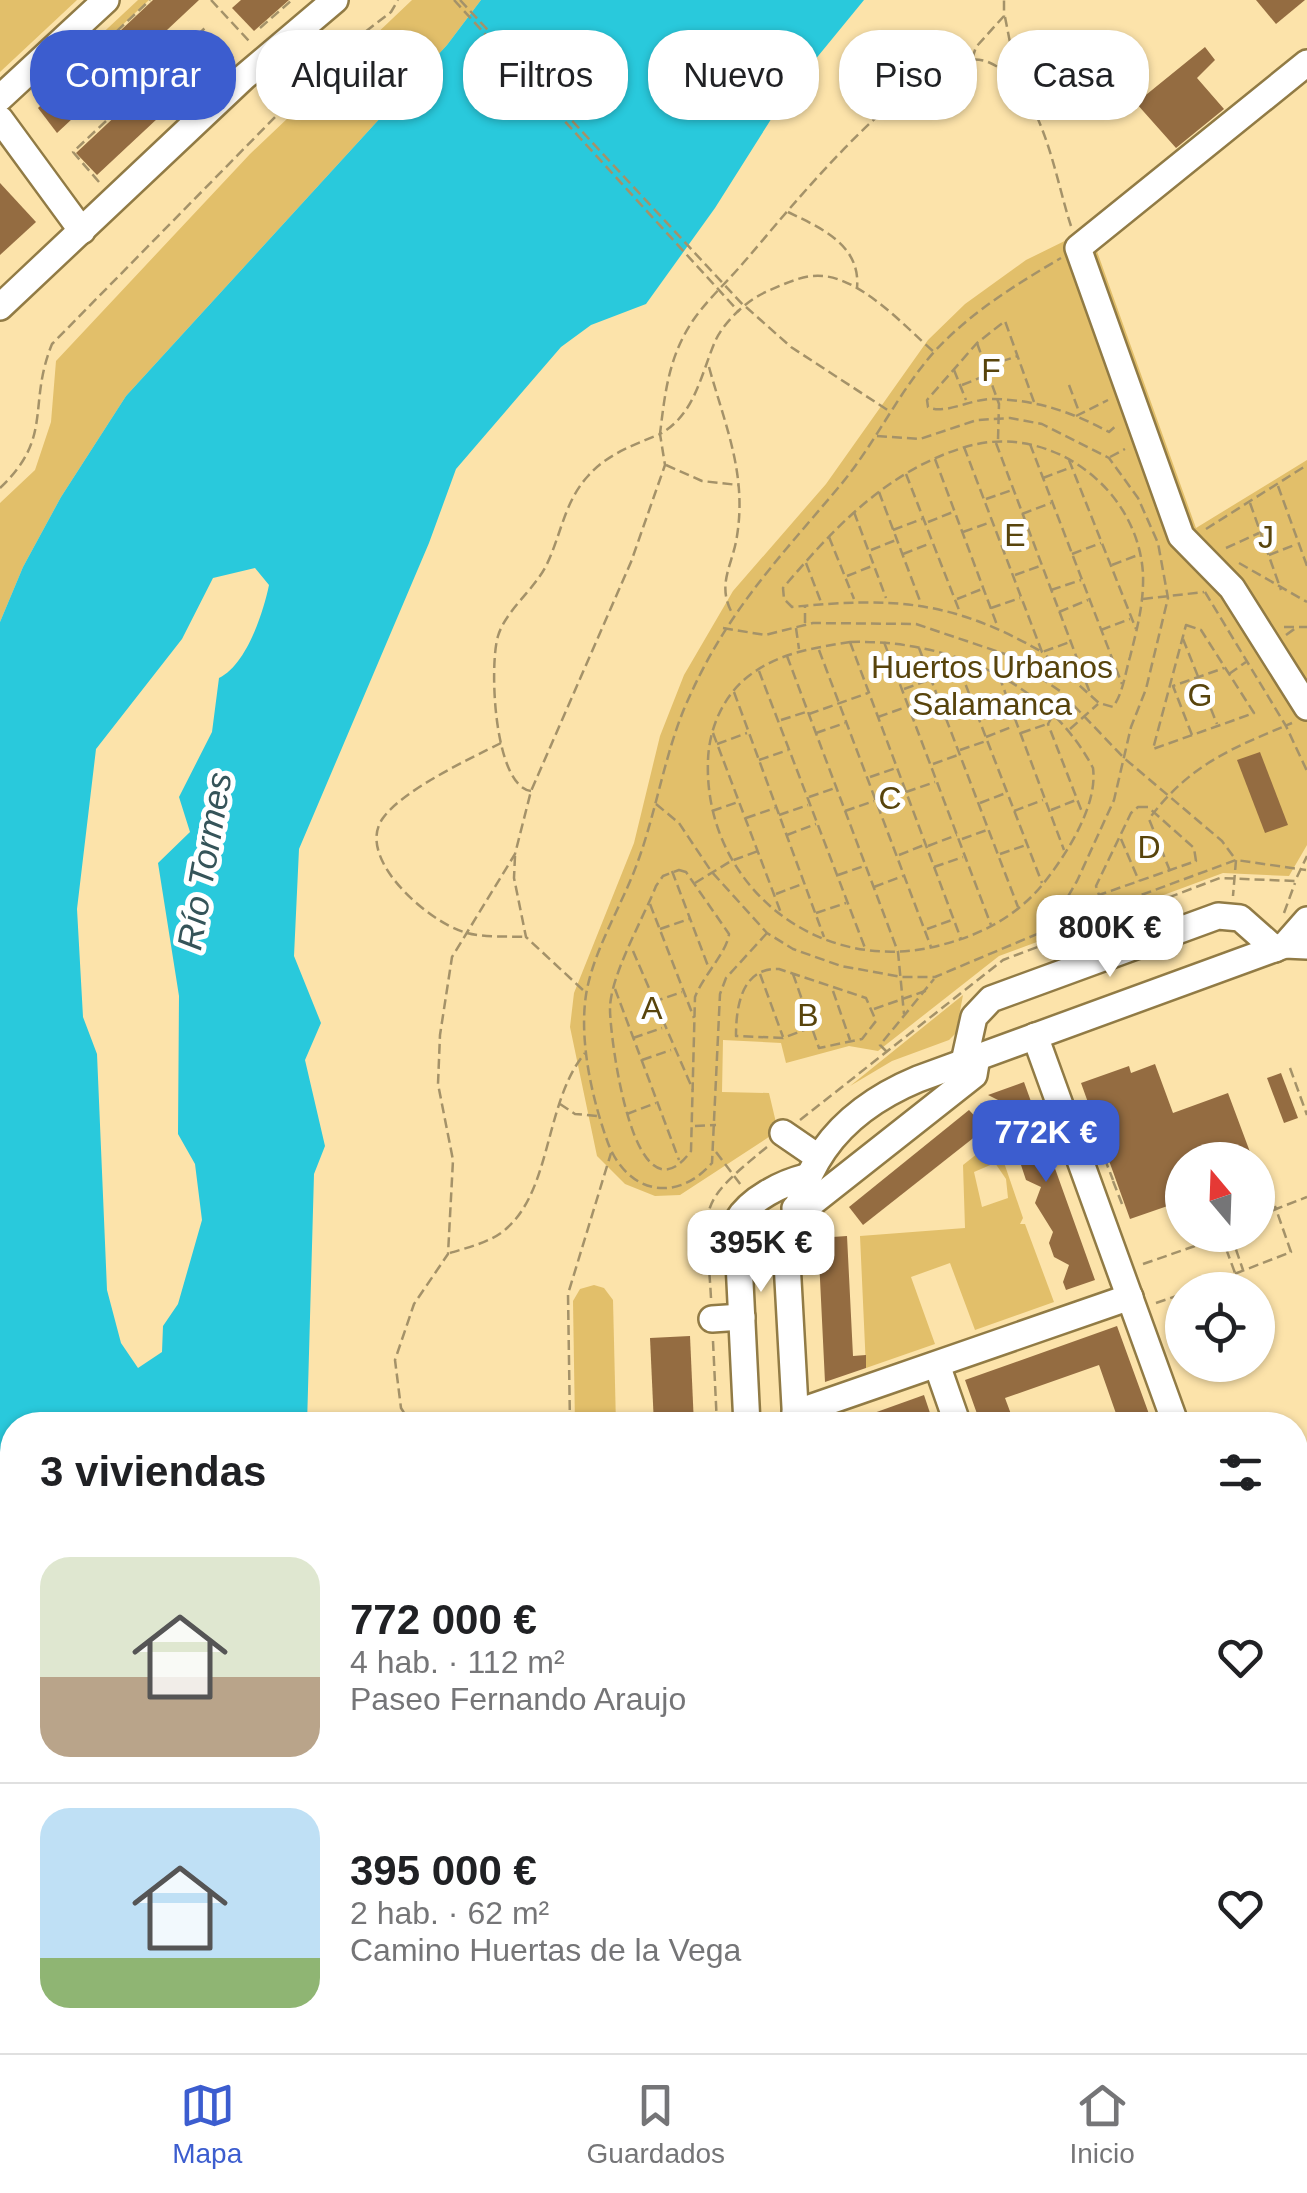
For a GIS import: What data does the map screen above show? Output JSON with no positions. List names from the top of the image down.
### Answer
{
  "water": ["Río Tormes"],
  "parks": [
    "F",
    "E",
    "J",
    "Huertos Urbanos Salamanca",
    "G",
    "C",
    "D",
    "A",
    "B"
  ],
  "north": "top",
  "page": {
    "chip": [
      "Comprar",
      "Alquilar",
      "Filtros",
      "Nuevo",
      "Piso",
      "Casa"
    ],
    "price": ["800K €", "772K €", "395K €"],
    "heading": "3 viviendas",
    "list": [
      {
        "name": "772 000 €",
        "note": "4 hab. · 112 m² · Paseo Fernando Araujo"
      },
      {
        "name": "395 000 €",
        "note": "2 hab. · 62 m² · Camino Huertas de la Vega"
      }
    ],
    "tabs": ["Mapa", "Guardados", "Inicio"]
  }
}
